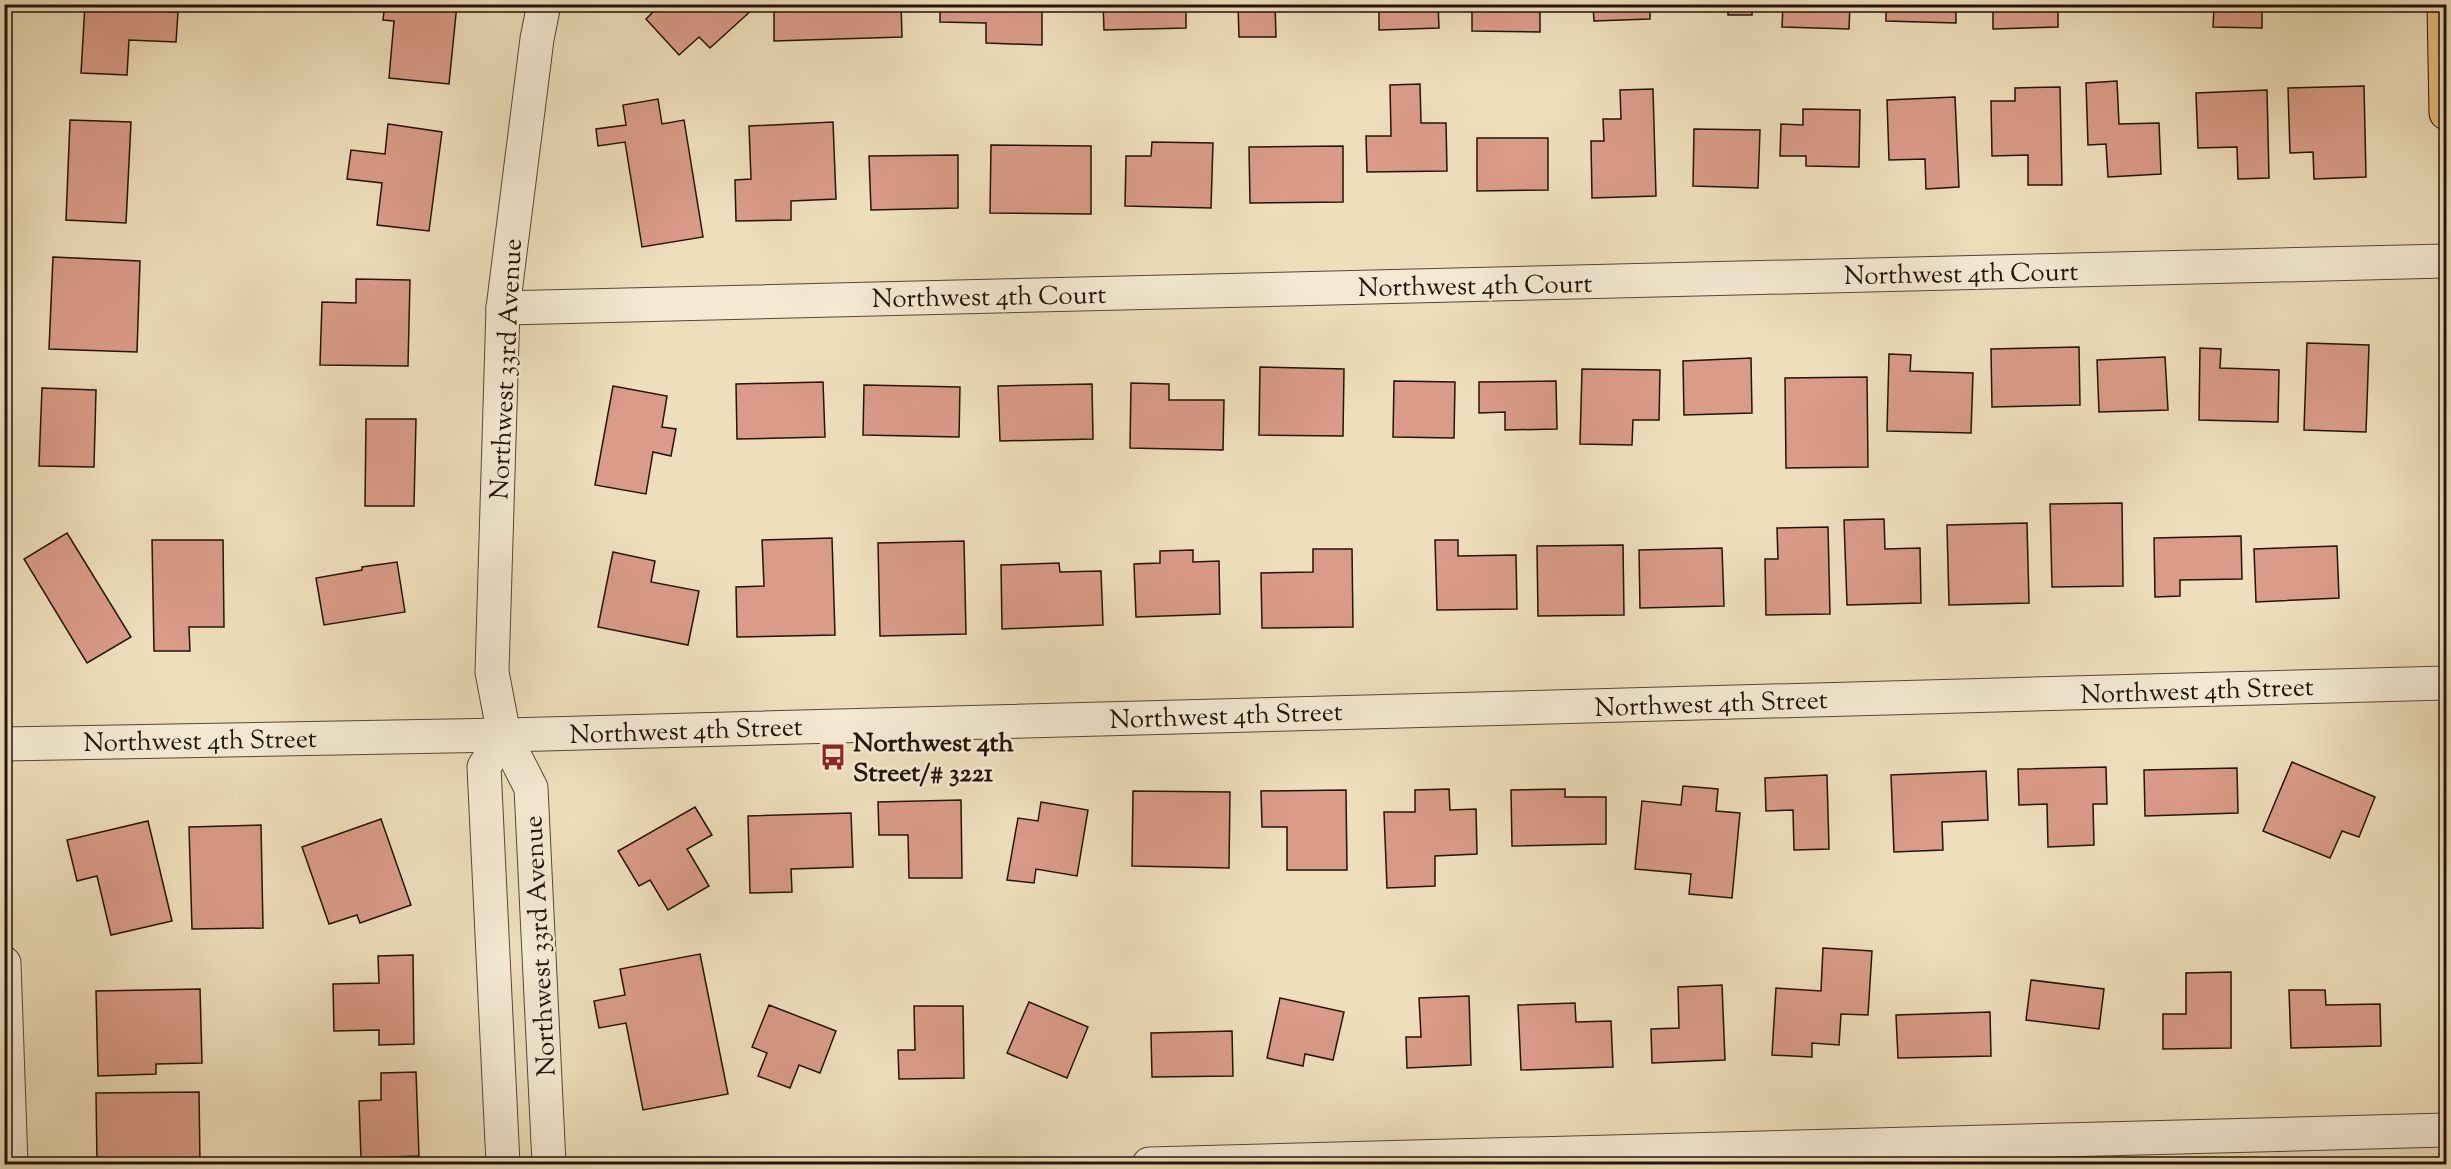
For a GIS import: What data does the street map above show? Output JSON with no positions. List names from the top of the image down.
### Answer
{
  "streets": {
    "street": ["Northwest 4th Court", "Northwest 33rd Avenue", "Northwest 4th Street"]
  },
  "crossings": [
    ["Northwest 4th Court", "Northwest 33rd Avenue"],
    ["Northwest 33rd Avenue", "Northwest 4th Street"]
  ],
  "places": {
    "bus stop": ["Northwest 4th Street/# 3221"]
  }
}
